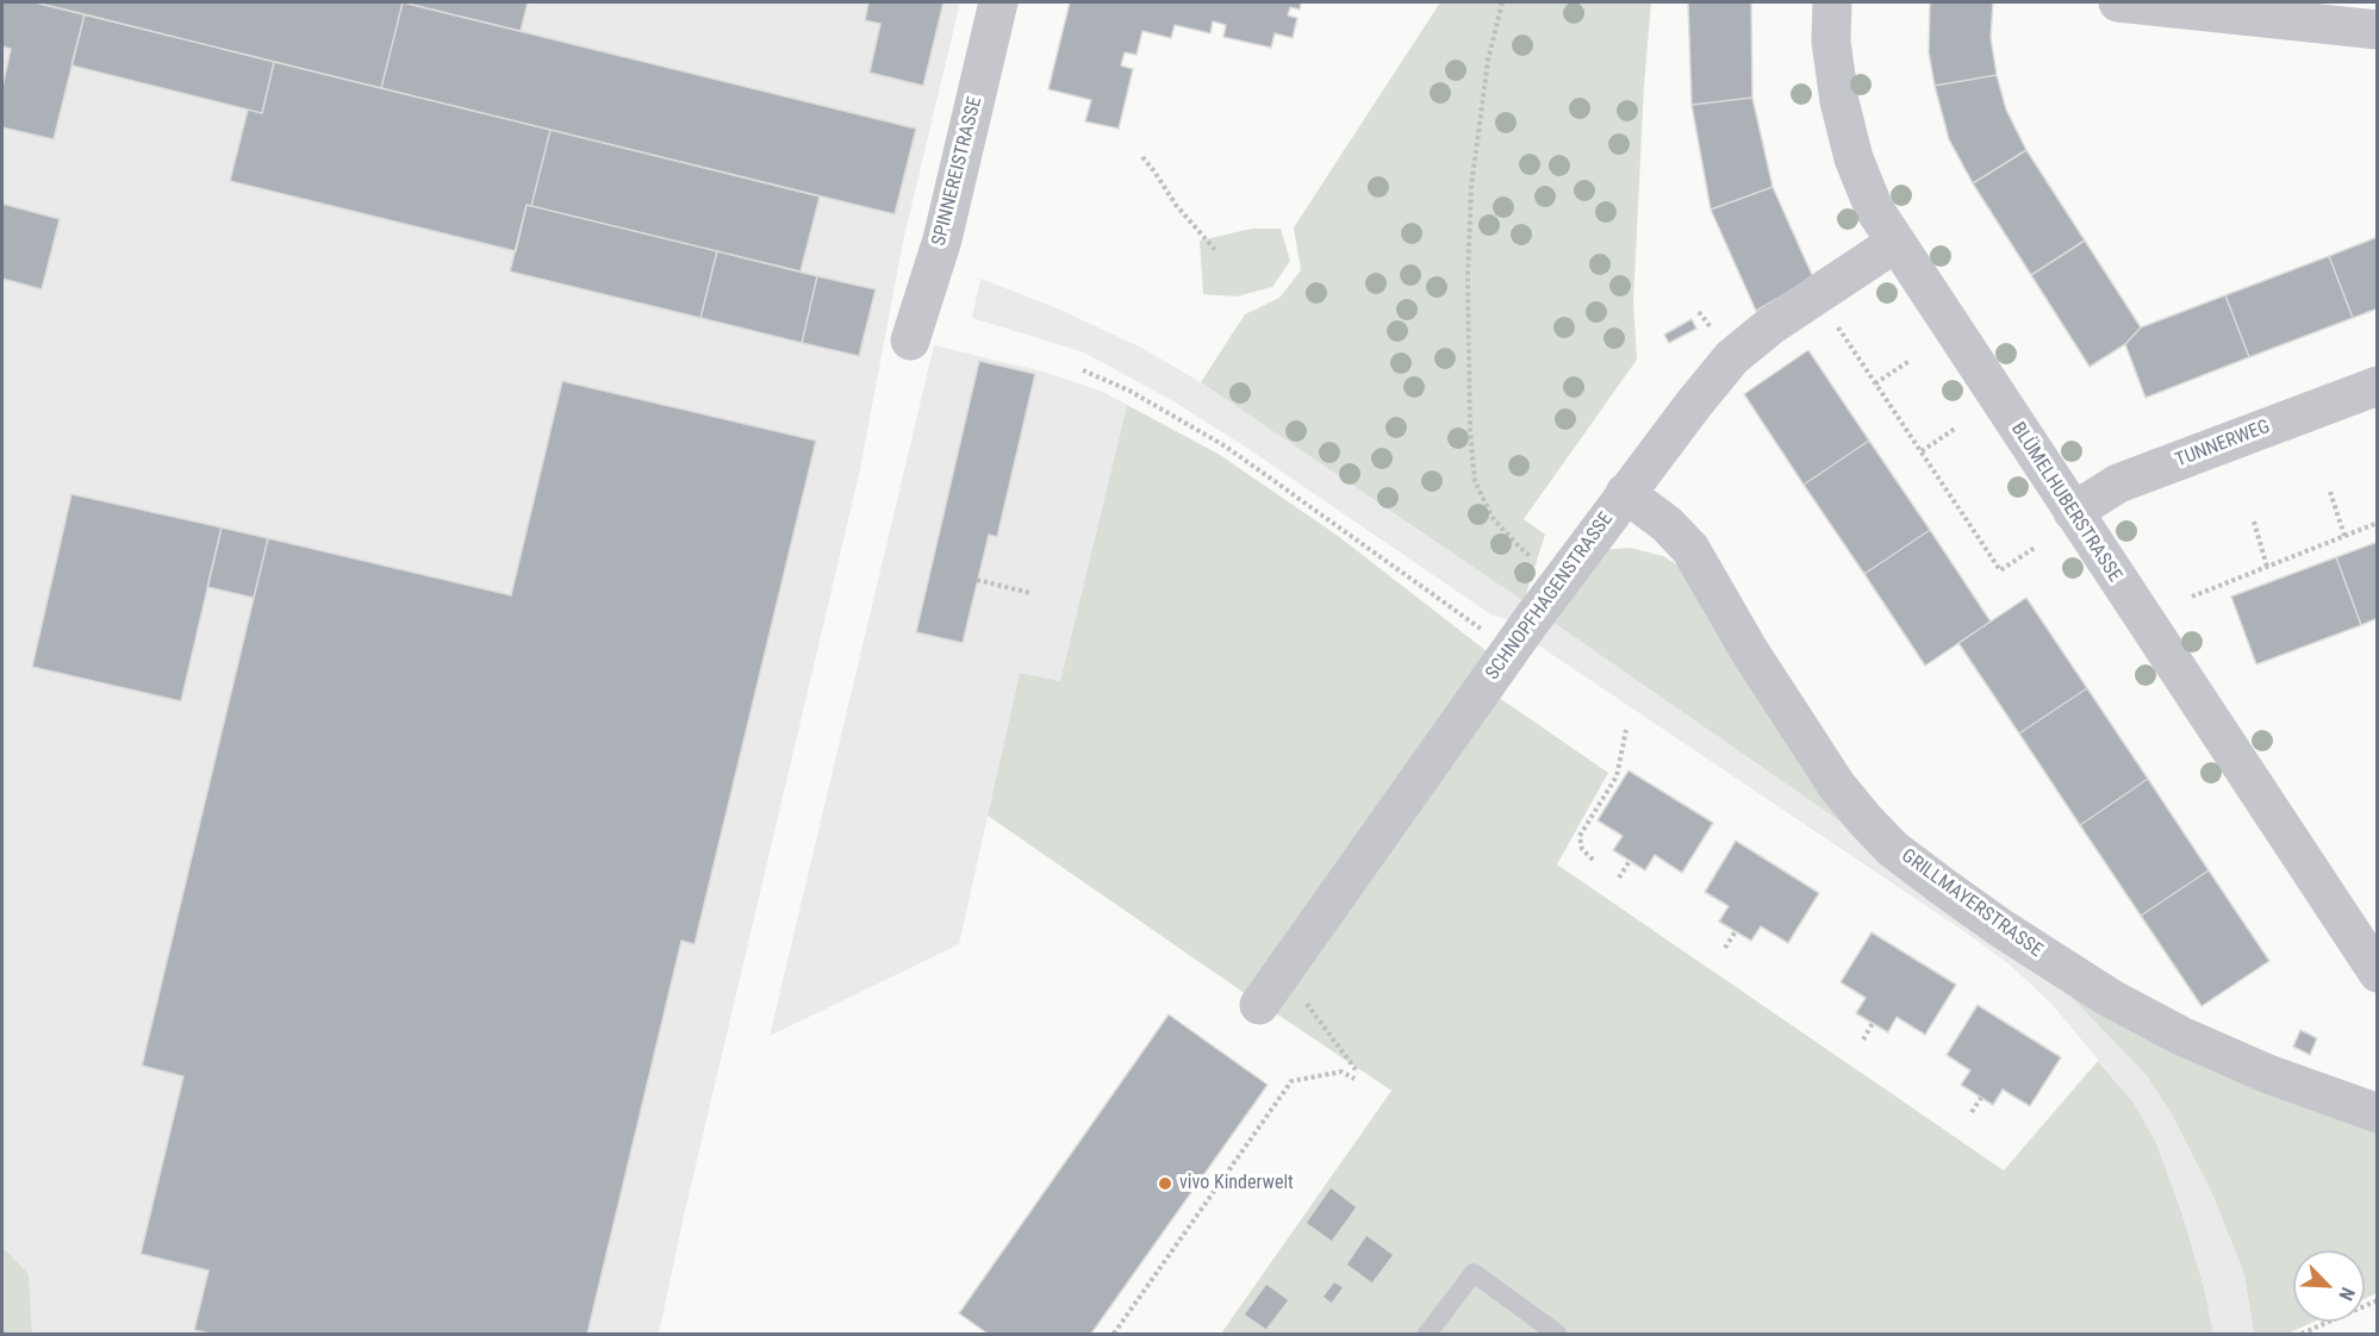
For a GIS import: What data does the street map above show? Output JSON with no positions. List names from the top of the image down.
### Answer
{
  "streets": {
    "street": [
      "SPINNEREISTRASSE",
      "TUNNERWEG",
      "BLÜMELHUBERSTRASSE",
      "SCHNOPFHAGENSTRASSE",
      "GRILLMAYERSTRASSE"
    ]
  },
  "crossings": [
    ["TUNNERWEG", "BLÜMELHUBERSTRASSE"],
    ["BLÜMELHUBERSTRASSE", "SCHNOPFHAGENSTRASSE"],
    ["SCHNOPFHAGENSTRASSE", "GRILLMAYERSTRASSE"]
  ],
  "places": ["vivo Kinderwelt"],
  "north": "bottom right"
}
